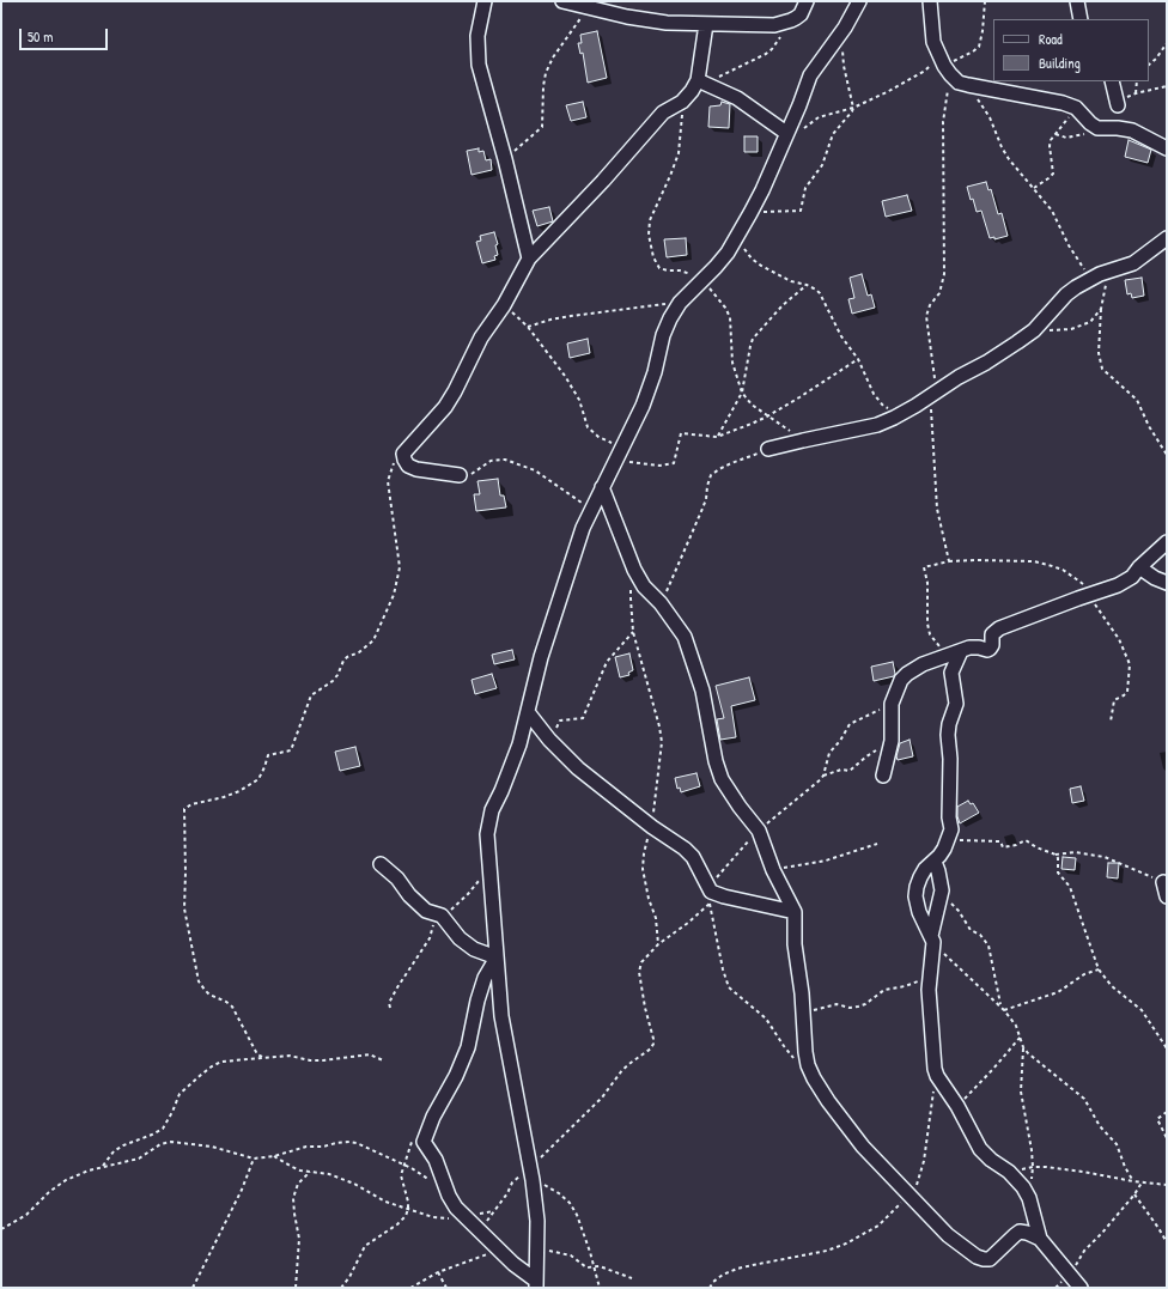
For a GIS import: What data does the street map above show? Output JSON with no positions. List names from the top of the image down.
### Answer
{
  "legend": ["Road", "Building"],
  "scale_bar": "50 m"
}
